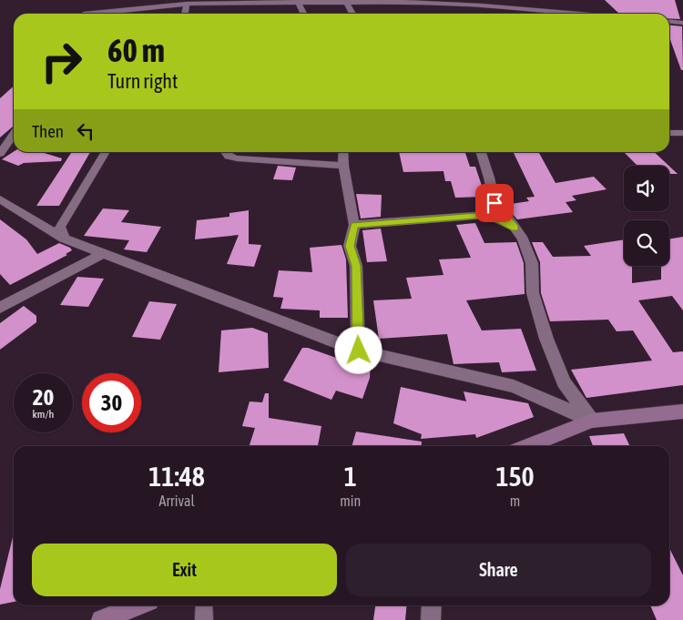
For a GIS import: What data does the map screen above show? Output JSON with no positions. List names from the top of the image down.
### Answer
{
  "page": {
    "turn": ["60 m", "Turn right"],
    "then": "Then",
    "speed": "20 km/h",
    "limit": "30",
    "eta": [
      "11:48",
      "Arrival",
      "1",
      "min",
      "150",
      "m"
    ],
    "buttons": ["Exit", "Share"]
  }
}
